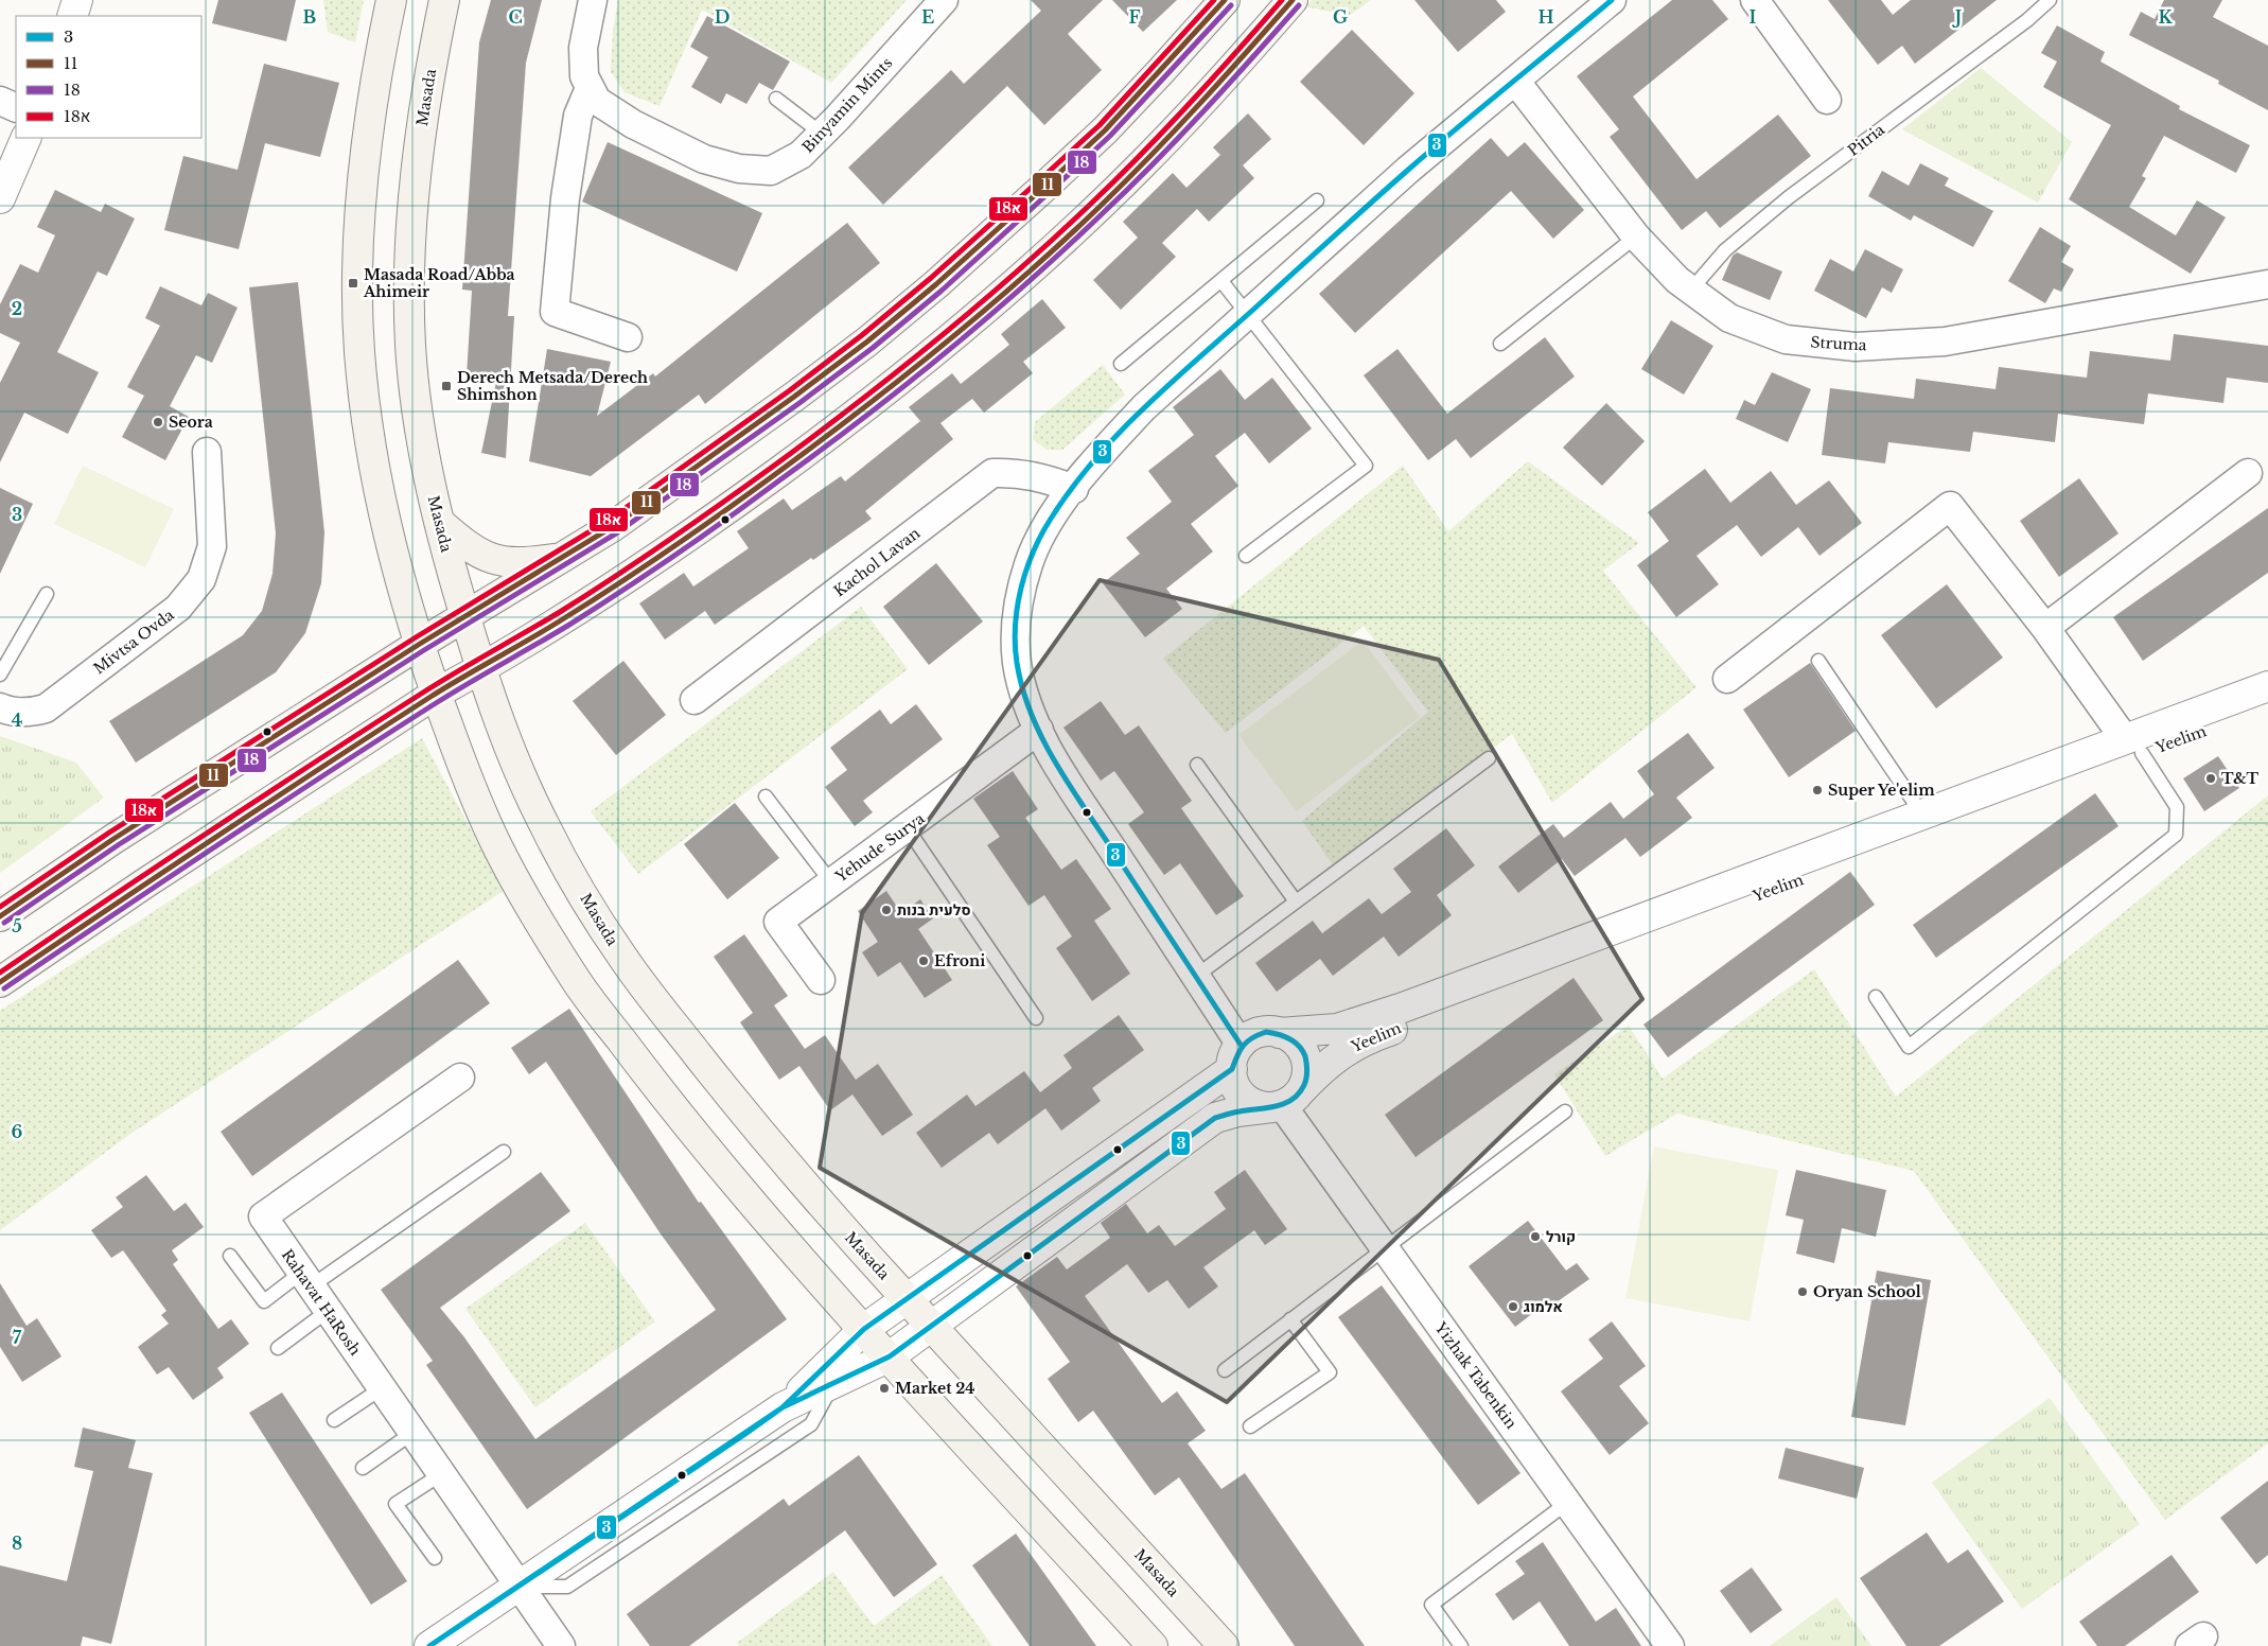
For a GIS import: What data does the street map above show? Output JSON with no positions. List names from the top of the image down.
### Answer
{
  "streets": {
    "main road": ["Masada"],
    "street": [
      "Binyamin Mints",
      "Struma",
      "Kachol Lavan",
      "Mivtsa Ovda",
      "Yeelim",
      "Yehude Surya",
      "Rahavat HaRosh",
      "Yizhak Tabenkin"
    ],
    "lane": ["Pitria"]
  },
  "crossings": [
    ["Pitria", "Struma"],
    ["Yeelim", "Yizhak Tabenkin"]
  ],
  "places": {
    "transit": ["Masada Road/Abba Ahimeir", "Derech Metsada/Derech Shimshon"],
    "other": [
      "Seora",
      "T&T",
      "Super Ye'elim",
      "סלעית בנות",
      "Efroni",
      "קורל",
      "Oryan School",
      "אלמוג",
      "Market 24"
    ]
  },
  "lines": [
    "transit line 3",
    "transit line 11",
    "transit line 18א",
    "transit line 18"
  ],
  "legend": [
    "3",
    "11",
    "18",
    "18א"
  ],
  "grid": {
    "columns": [
      "B",
      "C",
      "D",
      "E",
      "F",
      "G",
      "H",
      "I",
      "J",
      "K"
    ],
    "rows": [
      "2",
      "3",
      "4",
      "5",
      "6",
      "7",
      "8"
    ]
  }
}
